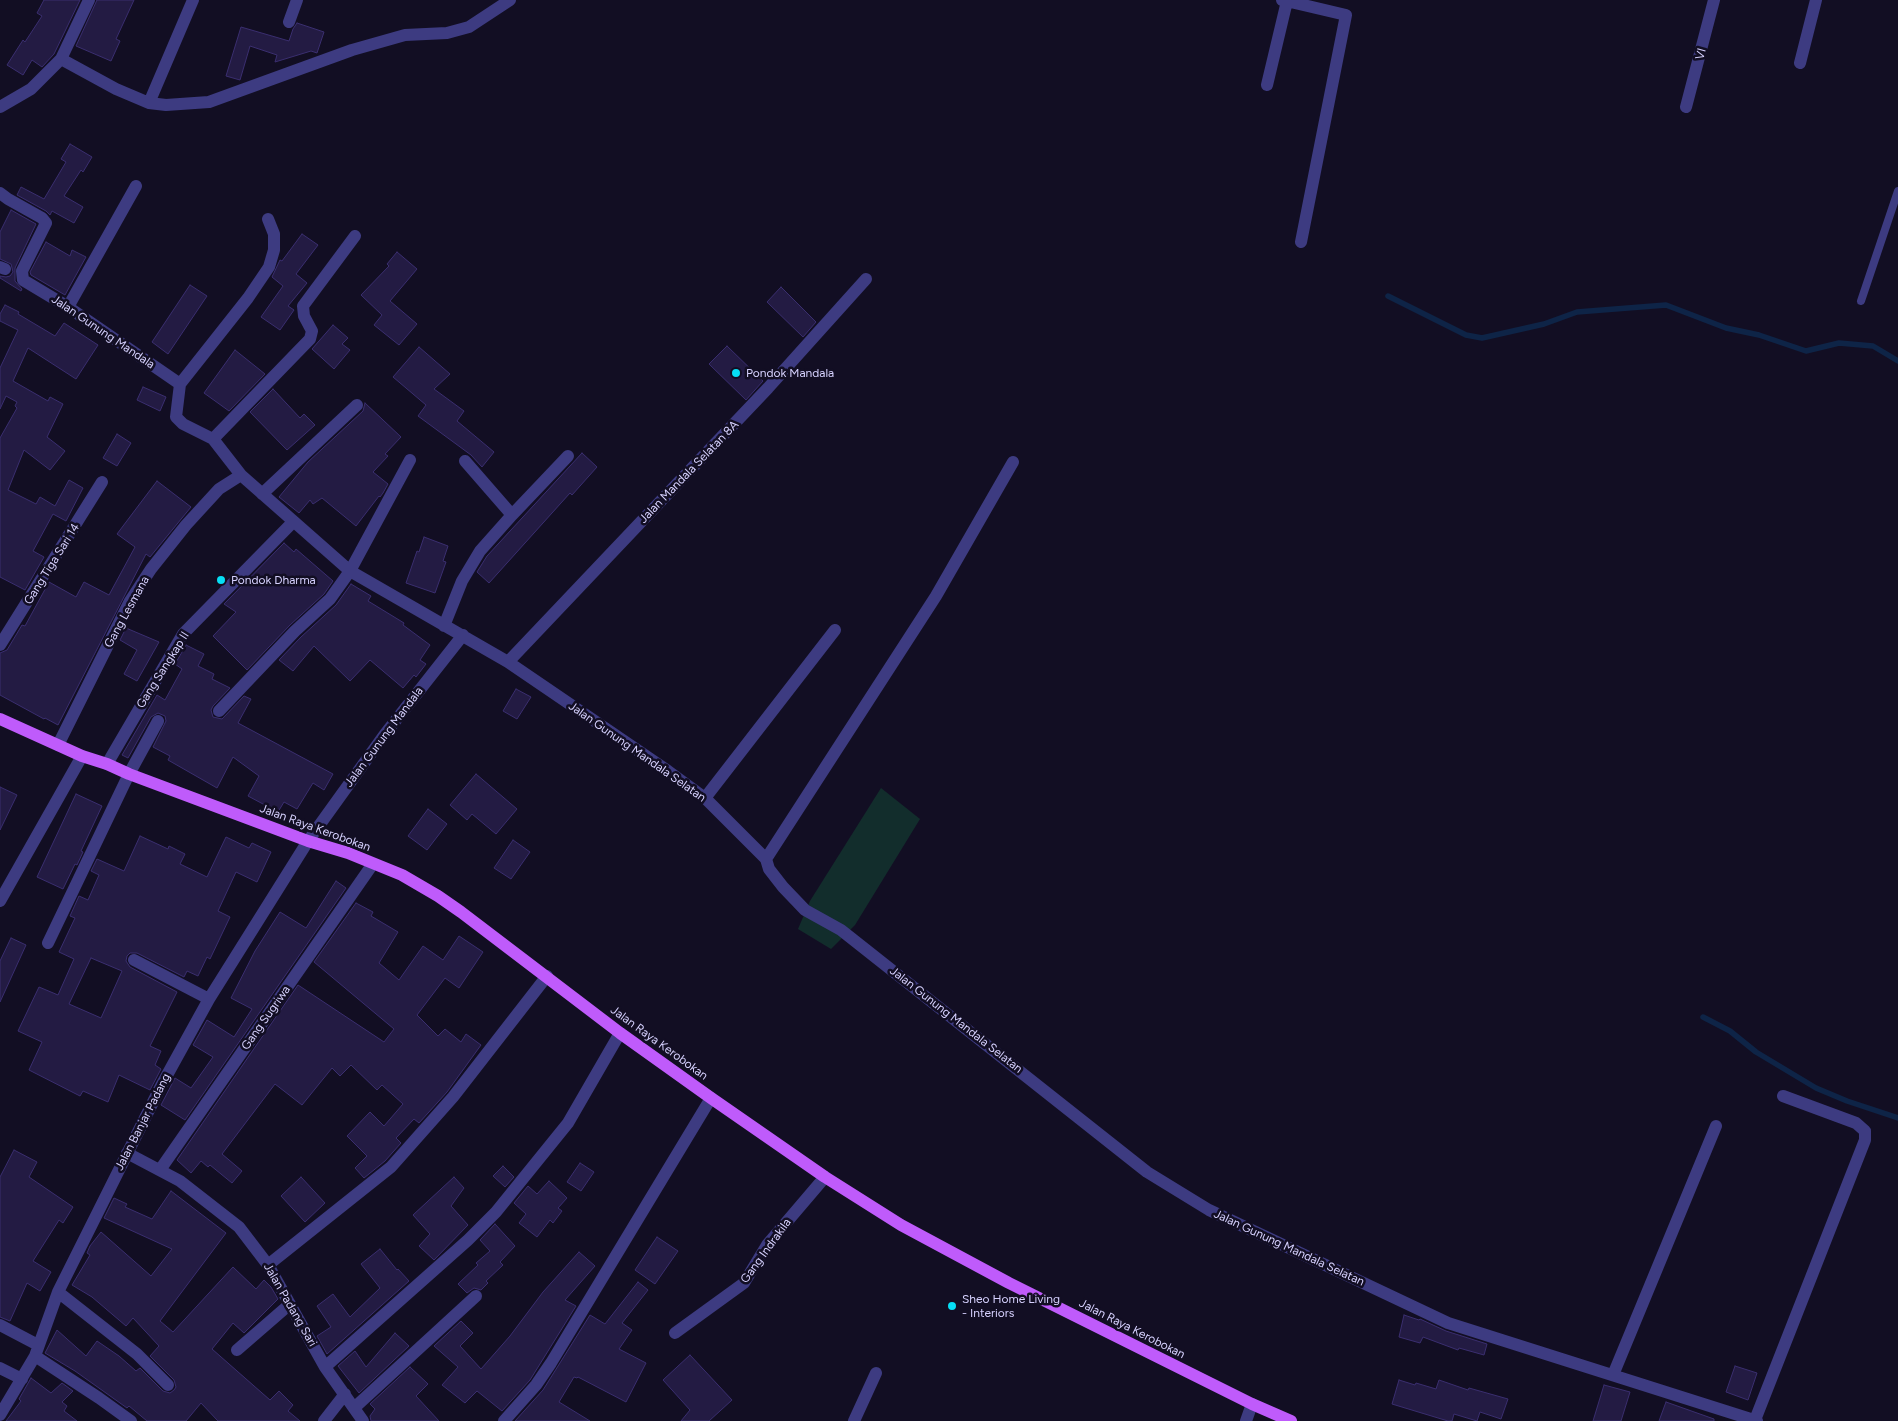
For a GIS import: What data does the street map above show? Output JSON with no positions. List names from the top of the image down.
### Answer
{
  "streets": {
    "main road": ["Jalan Raya Kerobokan"],
    "street": [
      "VI",
      "Jalan Gunung Mandala",
      "Jalan Mandala Selatan 8A",
      "Gang Tiga Sari 14",
      "Gang Lesmana",
      "Gang Sangkap II",
      "Jalan Gunung Mandala Selatan",
      "Gang Sugriwa",
      "Jalan Banjar Padang",
      "Gang Indrakila",
      "Jalan Padang Sari"
    ]
  },
  "crossings": [
    ["Jalan Gunung Mandala", "Jalan Gunung Mandala Selatan"],
    ["Jalan Gunung Mandala", "Jalan Raya Kerobokan"],
    ["Jalan Gunung Mandala", "Jalan Banjar Padang"],
    ["Jalan Mandala Selatan 8A", "Jalan Gunung Mandala Selatan"],
    ["Gang Lesmana", "Jalan Gunung Mandala Selatan"],
    ["Gang Lesmana", "Jalan Raya Kerobokan"],
    ["Gang Sangkap II", "Jalan Gunung Mandala Selatan"],
    ["Gang Sangkap II", "Jalan Raya Kerobokan"],
    ["Jalan Raya Kerobokan", "Jalan Banjar Padang"],
    ["Jalan Raya Kerobokan", "Gang Indrakila"],
    ["Jalan Banjar Padang", "Jalan Padang Sari"]
  ],
  "places": ["Pondok Mandala", "Pondok Dharma", "Sheo Home Living - Interiors"]
}
